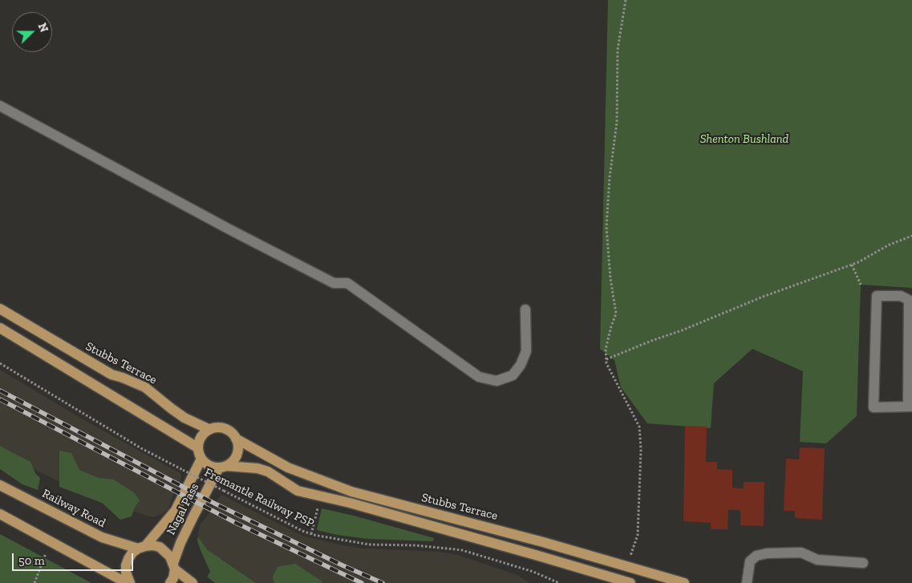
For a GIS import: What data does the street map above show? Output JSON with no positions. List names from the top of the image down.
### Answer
{
  "streets": {
    "main road": ["Stubbs Terrace", "Railway Road", "Nagal Pass"],
    "path": ["Fremantle Railway PSP"]
  },
  "crossings": [
    ["Stubbs Terrace", "Nagal Pass"],
    ["Railway Road", "Nagal Pass"]
  ],
  "parks": ["Shenton Bushland"],
  "scale_bar": "50 m",
  "north": "right"
}
